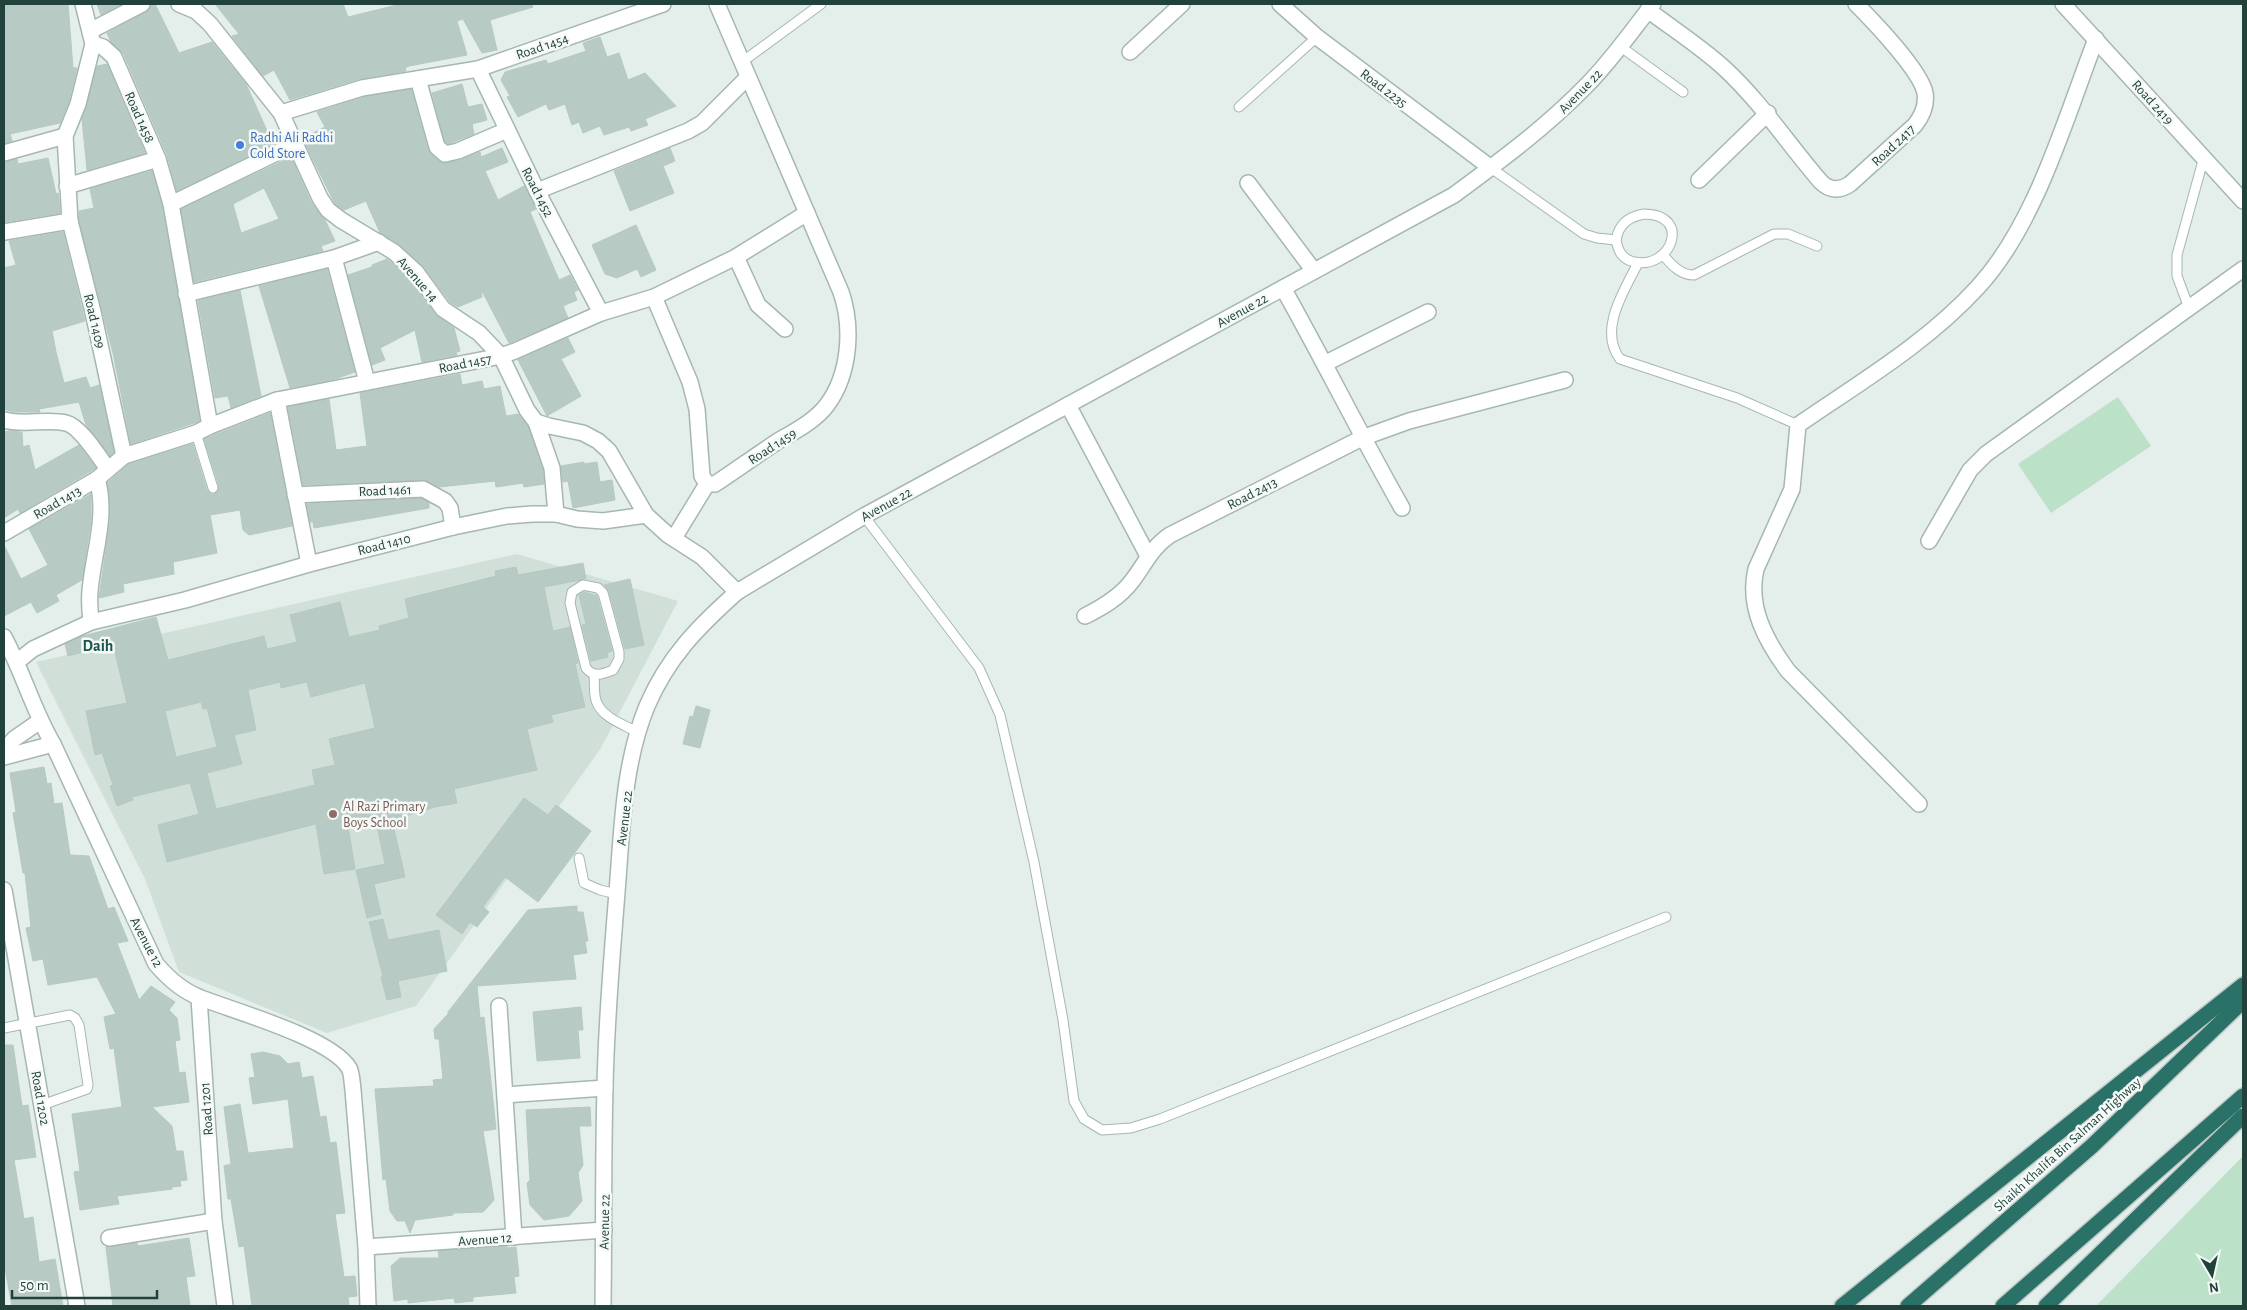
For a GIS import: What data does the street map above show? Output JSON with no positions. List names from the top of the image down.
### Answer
{
  "streets": {
    "highway": ["Shaikh Khalifa Bin Salman Highway"],
    "street": [
      "Road 1454",
      "Road 2235",
      "Avenue 22",
      "Road 2419",
      "Road 1458",
      "Road 2417",
      "Road 1452",
      "Avenue 14",
      "Road 1409",
      "Road 1457",
      "Road 1459",
      "Road 1461",
      "Road 2413",
      "Road 1413",
      "Road 1410",
      "Avenue 12",
      "Road 1202",
      "Road 1201"
    ]
  },
  "crossings": [
    ["Road 1454", "Road 1452"],
    ["Road 1454", "Avenue 14"],
    ["Road 2235", "Avenue 22"],
    ["Avenue 22", "Road 2417"],
    ["Avenue 22", "Avenue 12"],
    ["Road 1458", "Road 1409"],
    ["Road 1458", "Road 1457"],
    ["Road 1452", "Road 1457"],
    ["Avenue 14", "Road 1457"],
    ["Road 1409", "Road 1457"],
    ["Road 1457", "Road 1459"],
    ["Road 1457", "Road 1413"],
    ["Road 1461", "Road 1410"],
    ["Road 1410", "Avenue 12"],
    ["Avenue 12", "Road 1201"]
  ],
  "districts": ["Daih"],
  "places": ["Radhi Ali Radhi Cold Store", "Al Razi Primary Boys School"],
  "scale_bar": "50 m",
  "north": "bottom"
}
